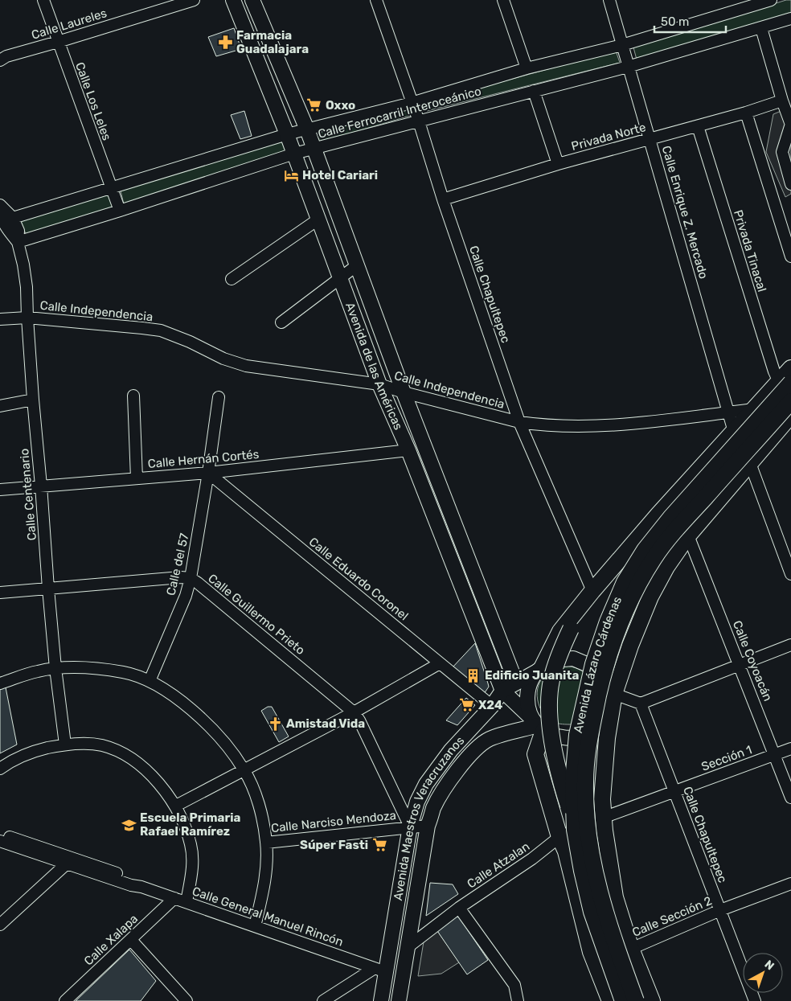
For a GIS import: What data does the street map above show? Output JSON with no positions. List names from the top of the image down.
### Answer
{
  "streets": {
    "highway": ["Avenida Lázaro Cárdenas"],
    "main road": ["Avenida de las Américas", "Avenida Maestros Veracruzanos"],
    "street": [
      "Calle Laureles",
      "Calle Los Leles",
      "Calle Ferrocarril Interoceánico",
      "Privada Norte",
      "Calle Enrique Z. Mercado",
      "Privada Tinacal",
      "Calle Chapultepec",
      "Calle Independencia",
      "Calle Hernán Cortés",
      "Calle Centenario",
      "Calle del 57",
      "Calle Eduardo Coronel",
      "Calle Guillermo Prieto",
      "Calle Coyoacán",
      "Sección 1",
      "Calle Narciso Mendoza",
      "Calle Atzalan",
      "Calle General Manuel Rincón",
      "Calle Sección 2",
      "Calle Xalapa"
    ]
  },
  "crossings": [
    ["Calle Laureles", "Calle Los Leles"],
    ["Calle Los Leles", "Calle Ferrocarril Interoceánico"],
    ["Calle Ferrocarril Interoceánico", "Calle Enrique Z. Mercado"],
    ["Calle Ferrocarril Interoceánico", "Calle Chapultepec"],
    ["Calle Ferrocarril Interoceánico", "Avenida de las Américas"],
    ["Calle Ferrocarril Interoceánico", "Calle Centenario"],
    ["Privada Norte", "Calle Enrique Z. Mercado"],
    ["Privada Norte", "Privada Tinacal"],
    ["Privada Norte", "Calle Chapultepec"],
    ["Calle Enrique Z. Mercado", "Calle Independencia"],
    ["Privada Tinacal", "Avenida Lázaro Cárdenas"],
    ["Calle Chapultepec", "Calle Independencia"],
    ["Calle Chapultepec", "Sección 1"],
    ["Calle Chapultepec", "Calle Sección 2"],
    ["Calle Independencia", "Avenida de las Américas"],
    ["Calle Independencia", "Calle Centenario"],
    ["Avenida de las Américas", "Calle Hernán Cortés"],
    ["Avenida de las Américas", "Avenida Maestros Veracruzanos"],
    ["Calle Hernán Cortés", "Calle Centenario"],
    ["Calle Hernán Cortés", "Calle del 57"],
    ["Calle Hernán Cortés", "Calle Eduardo Coronel"],
    ["Calle Centenario", "Calle Guillermo Prieto"],
    ["Calle del 57", "Calle Eduardo Coronel"],
    ["Calle del 57", "Calle Guillermo Prieto"],
    ["Calle Eduardo Coronel", "Avenida Maestros Veracruzanos"],
    ["Calle Guillermo Prieto", "Avenida Maestros Veracruzanos"],
    ["Calle Guillermo Prieto", "Calle Narciso Mendoza"],
    ["Calle Coyoacán", "Sección 1"],
    ["Avenida Maestros Veracruzanos", "Calle Narciso Mendoza"],
    ["Avenida Maestros Veracruzanos", "Calle Atzalan"],
    ["Avenida Maestros Veracruzanos", "Calle General Manuel Rincón"],
    ["Calle General Manuel Rincón", "Calle Xalapa"]
  ],
  "places": {
    "pharmacy": ["Farmacia Guadalajara"],
    "supermarket": ["Oxxo", "X24", "Súper Fasti"],
    "hotel": ["Hotel Cariari"],
    "building": ["Edificio Juanita"],
    "church": ["Amistad Vida"],
    "school or university": ["Escuela Primaria Rafael Ramírez"]
  },
  "scale_bar": "50 m",
  "north": "top right"
}
